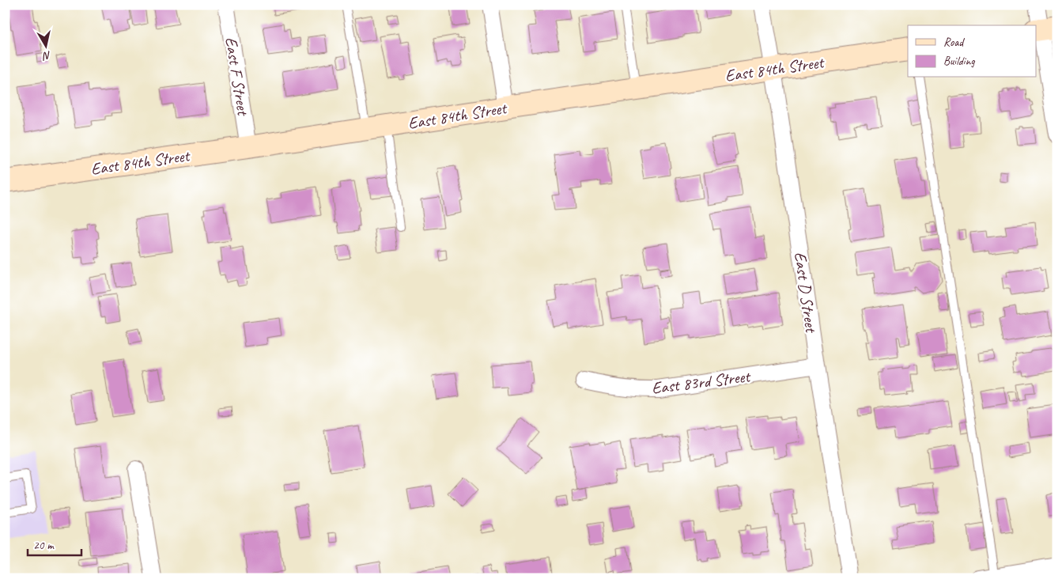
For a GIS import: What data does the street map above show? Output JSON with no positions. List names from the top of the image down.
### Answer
{
  "streets": {
    "street": [
      "East 84th Street",
      "East F Street",
      "East D Street",
      "East 83rd Street"
    ]
  },
  "crossings": [
    ["East 84th Street", "East F Street"],
    ["East 84th Street", "East D Street"],
    ["East D Street", "East 83rd Street"]
  ],
  "legend": ["Road", "Building"],
  "scale_bar": "20 m",
  "north": "bottom"
}
